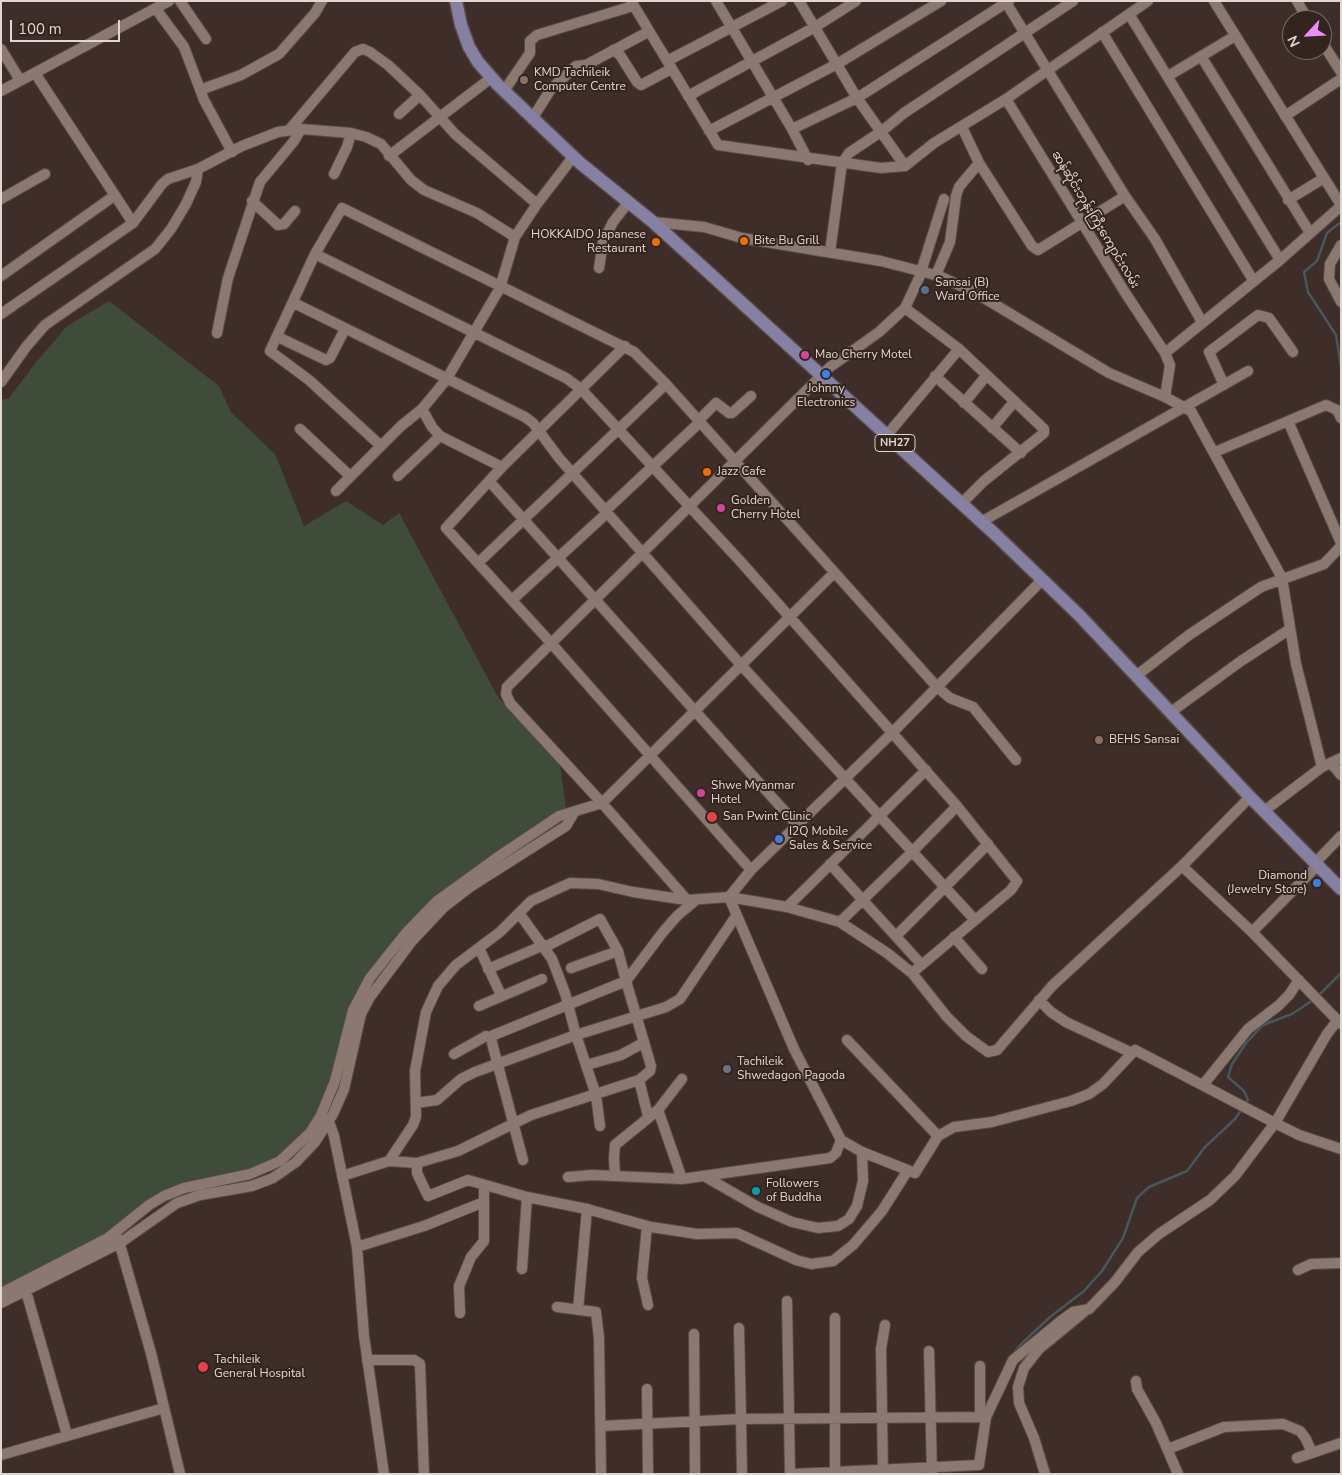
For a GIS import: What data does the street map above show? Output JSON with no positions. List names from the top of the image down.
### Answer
{
  "streets": {
    "main road": ["NH27"],
    "street": ["ဆန်ဆိုင်းဘုန်းကြီးကျောင်းလမ်း"]
  },
  "places": [
    "KMD Tachileik Computer Centre",
    "Bite Bu Grill",
    "HOKKAIDO Japanese Restaurant",
    "Sansai (B) Ward Office",
    "Mao Cherry Motel",
    "Johnny Electronics",
    "Jazz Cafe",
    "Golden Cherry Hotel",
    "BEHS Sansai",
    "Shwe Myanmar Hotel",
    "San Pwint Clinic",
    "I2Q Mobile Sales & Service",
    "Diamond (Jewelry Store)",
    "Tachileik Shwedagon Pagoda",
    "Followers of Buddha",
    "Tachileik General Hospital"
  ],
  "scale_bar": "100 m",
  "north": "bottom left"
}
